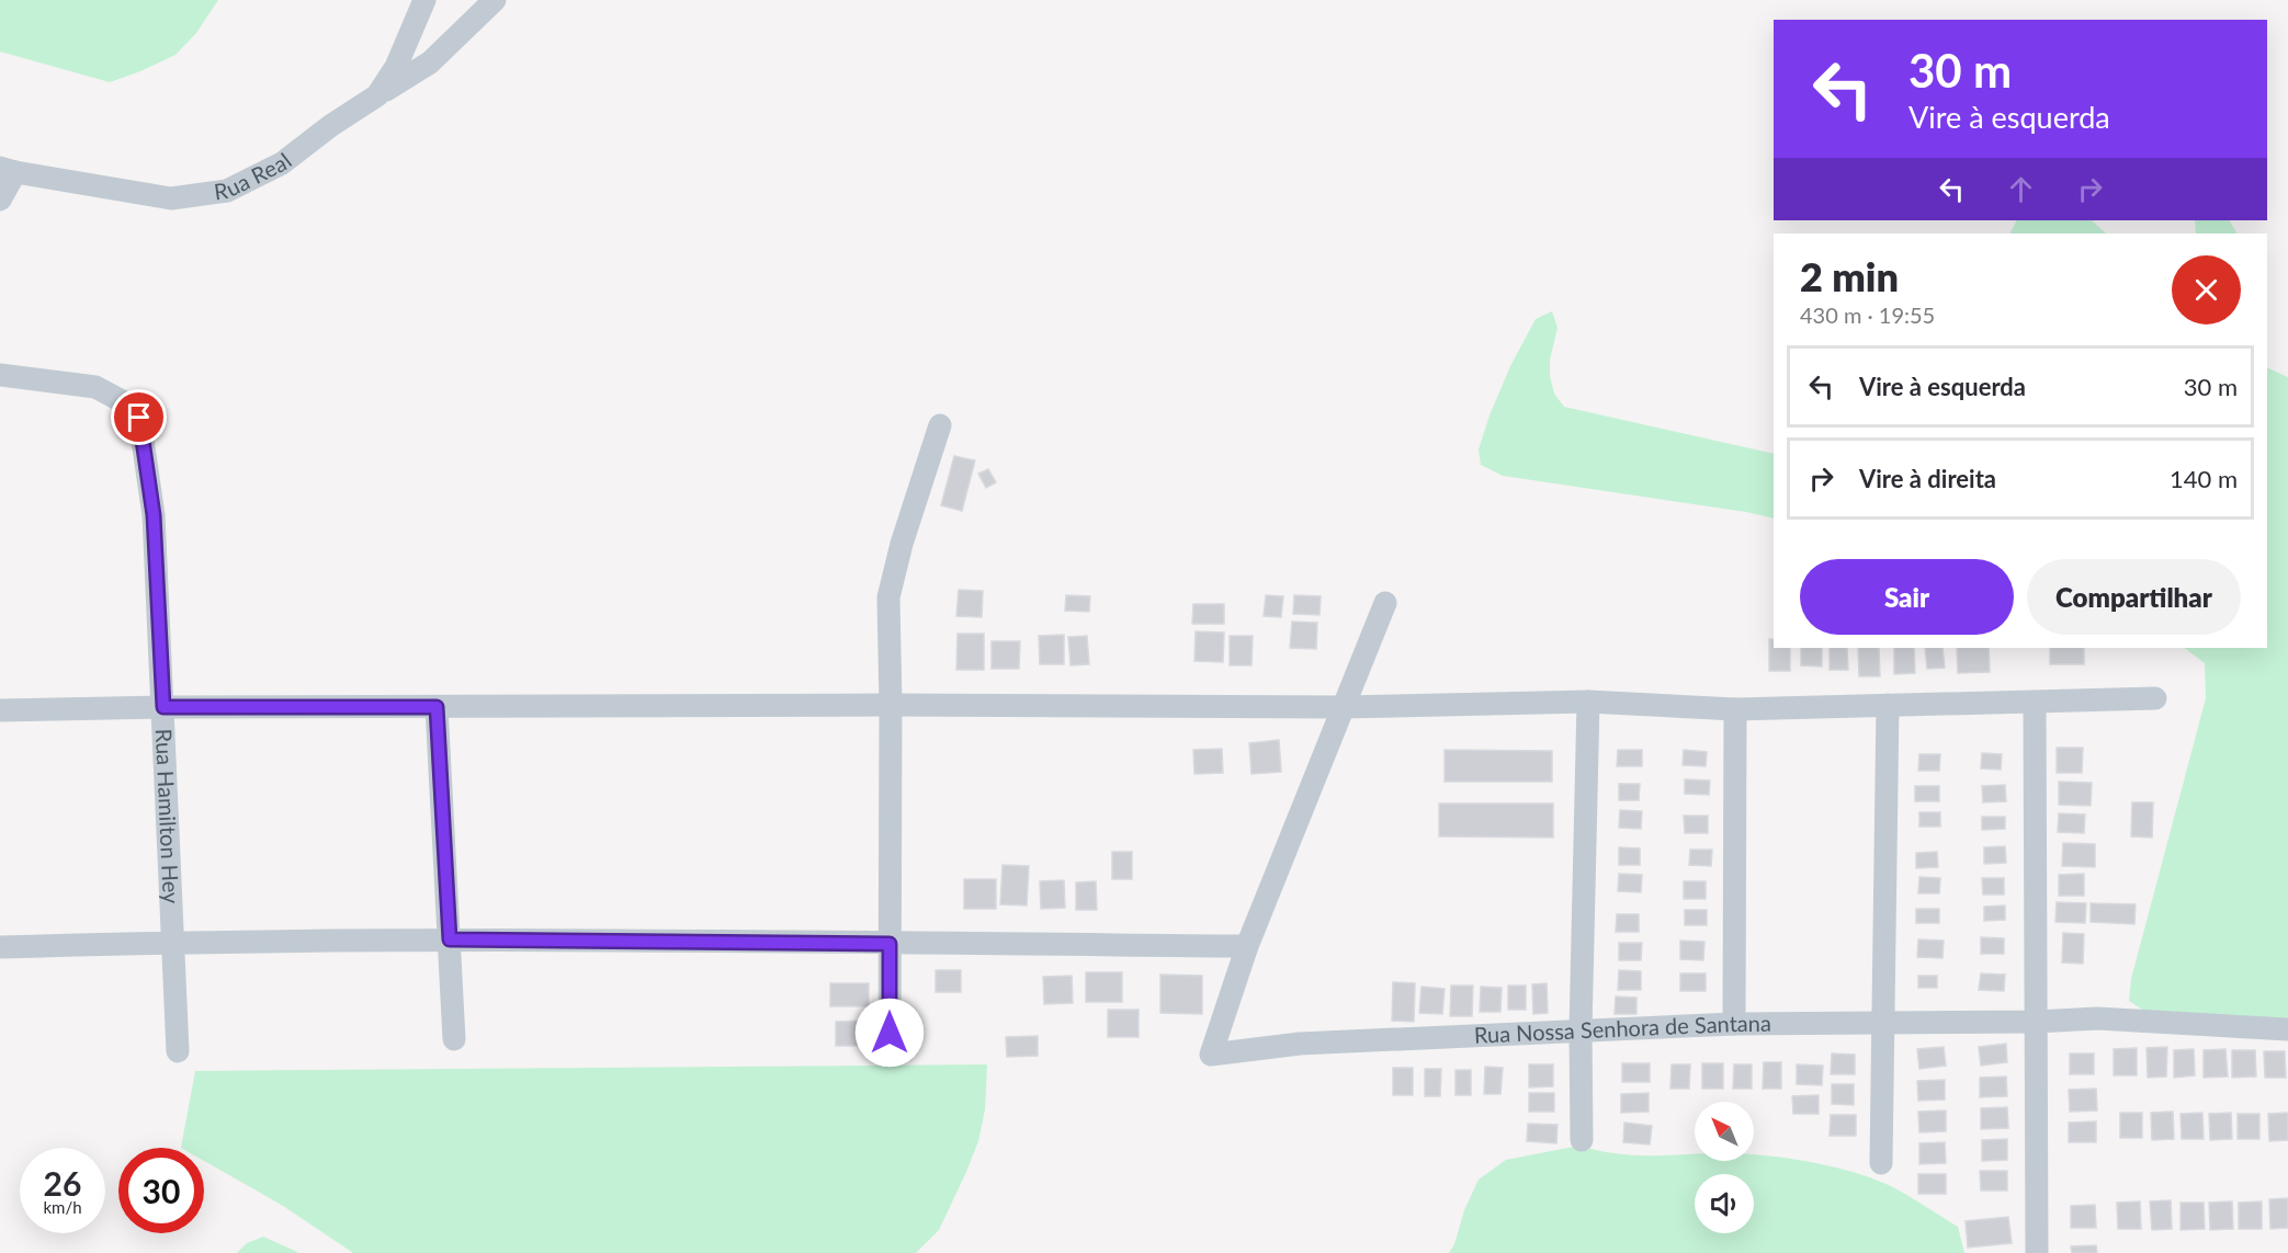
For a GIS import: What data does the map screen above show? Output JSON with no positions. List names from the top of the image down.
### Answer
{
  "streets": {
    "street": ["Rua Real", "Rua Hamilton Hey", "Rua Nossa Senhora de Santana"]
  },
  "north": "top left",
  "page": {
    "turn": ["30 m", "Vire à esquerda"],
    "heading": ["2 min", "430 m · 19:55"],
    "list": [
      {
        "name": "Vire à esquerda",
        "value": "30 m"
      },
      {
        "name": "Vire à direita",
        "value": "140 m"
      }
    ],
    "buttons": ["Sair", "Compartilhar"],
    "speed": "26 km/h",
    "limit": "30"
  }
}
